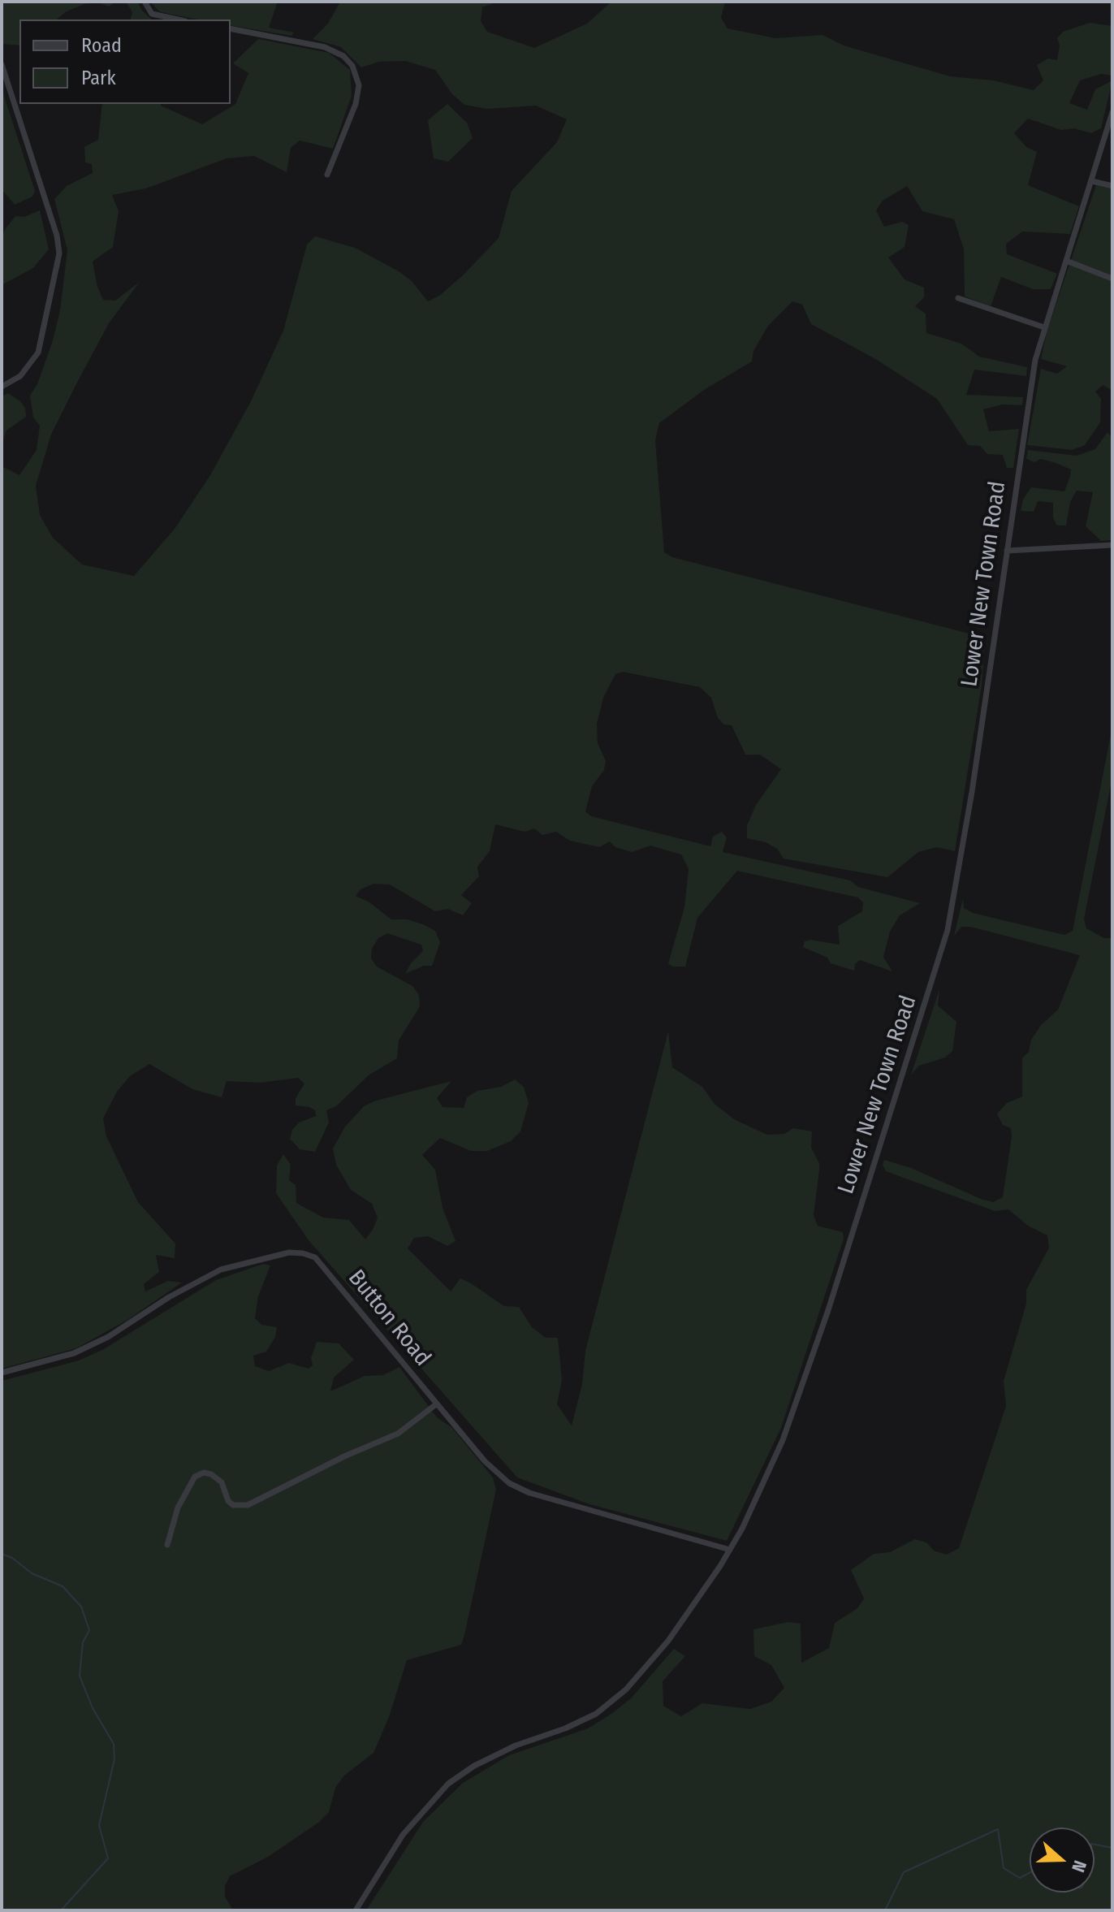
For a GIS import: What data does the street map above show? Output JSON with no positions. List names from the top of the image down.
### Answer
{
  "streets": {
    "street": ["Lower New Town Road", "Button Road"]
  },
  "crossings": [
    ["Lower New Town Road", "Button Road"]
  ],
  "legend": ["Road", "Park"],
  "north": "right"
}
